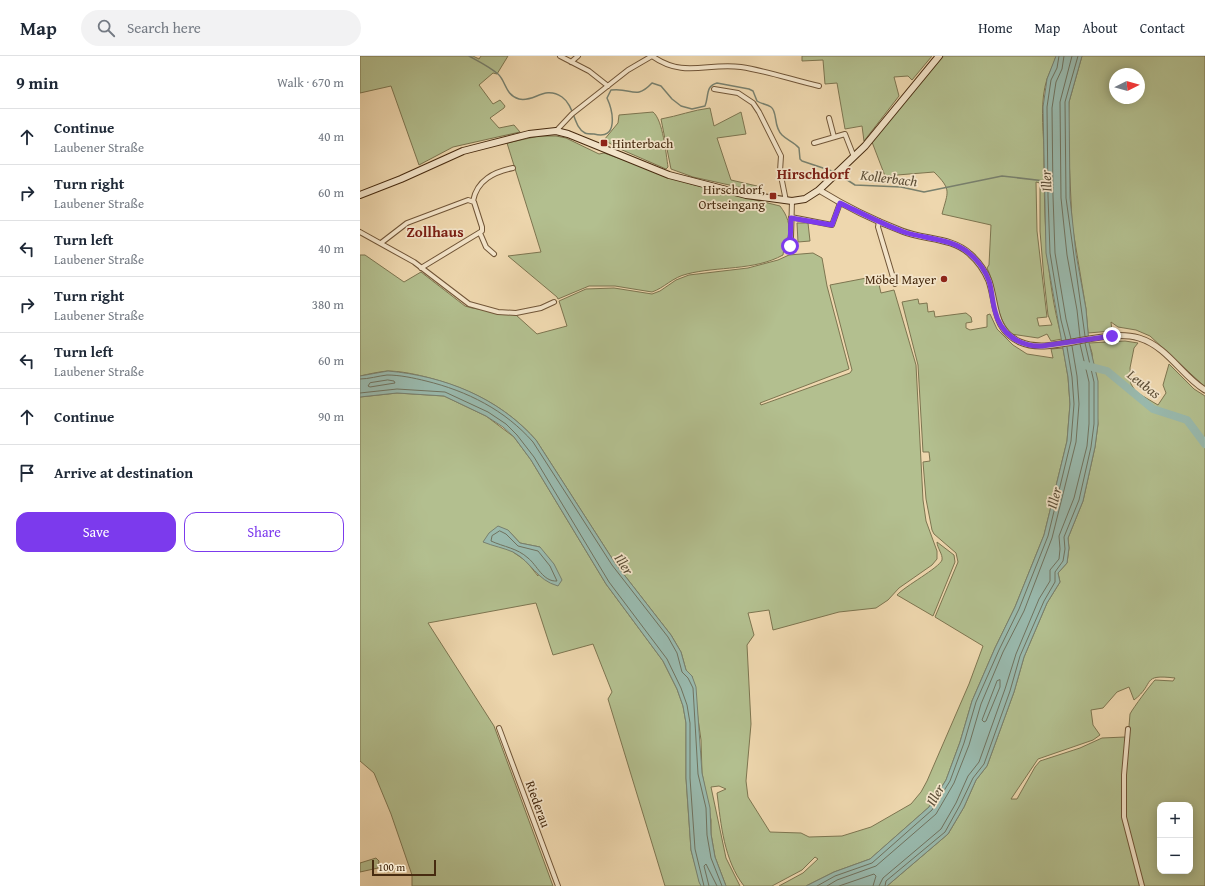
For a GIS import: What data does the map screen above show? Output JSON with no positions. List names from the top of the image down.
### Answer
{
  "streets": {
    "street": ["Riederau"]
  },
  "districts": ["Hirschdorf", "Zollhaus"],
  "water": ["Kollerbach", "Iller", "Leubas"],
  "places": {
    "transit": ["Hinterbach", "Hirschdorf, Ortseingang"],
    "other": ["Möbel Mayer"]
  },
  "scale_bar": "100 m",
  "north": "right",
  "page": {
    "header": "Map",
    "search": "Search here",
    "nav": [
      "Home",
      "Map",
      "About",
      "Contact"
    ],
    "heading": ["9 min", "Walk · 670 m"],
    "list": [
      ["Continue", "Laubener Straße", "40 m"],
      ["Turn right", "Laubener Straße", "60 m"],
      ["Turn left", "Laubener Straße", "40 m"],
      ["Turn right", "Laubener Straße", "380 m"],
      ["Turn left", "Laubener Straße", "60 m"],
      ["Continue", "90 m"],
      "Arrive at destination"
    ],
    "buttons": ["Save", "Share"],
    "map_buttons": ["+", "−"],
    "scale": "100 m"
  }
}
